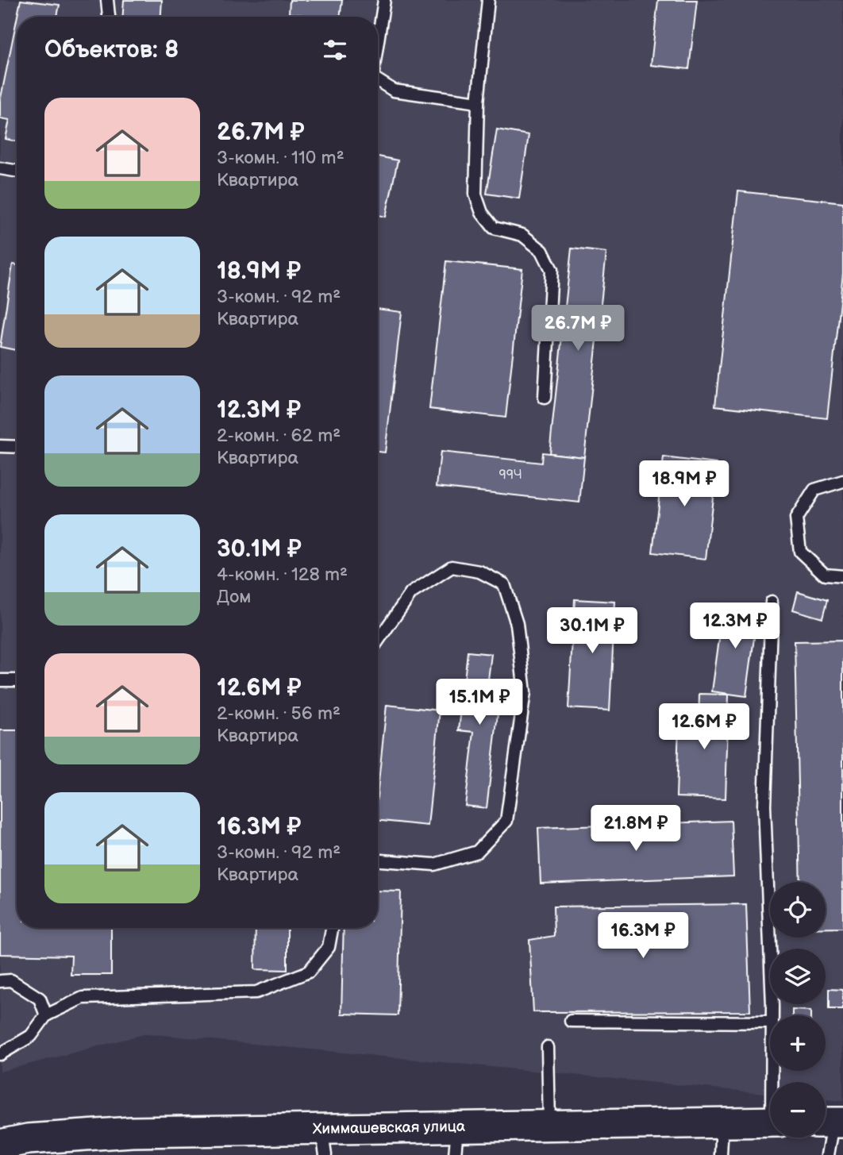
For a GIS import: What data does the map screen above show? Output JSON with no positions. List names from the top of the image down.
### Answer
{
  "streets": {
    "street": ["Химмашевская улица"]
  },
  "house_numbers": ["99Ч"],
  "page": {
    "heading": "Объектов: 8",
    "list": [
      {
        "name": "26.7M ₽",
        "note": "3-комн. · 110 m² · Квартира"
      },
      {
        "name": "18.9M ₽",
        "note": "3-комн. · 92 m² · Квартира"
      },
      {
        "name": "12.3M ₽",
        "note": "2-комн. · 62 m² · Квартира"
      },
      {
        "name": "30.1M ₽",
        "note": "4-комн. · 128 m² · Дом"
      },
      {
        "name": "12.6M ₽",
        "note": "2-комн. · 56 m² · Квартира"
      },
      {
        "name": "16.3M ₽",
        "note": "3-комн. · 92 m² · Квартира"
      }
    ],
    "price": [
      "26.7M ₽",
      "18.9M ₽",
      "12.3M ₽",
      "30.1M ₽",
      "15.1M ₽",
      "12.6M ₽",
      "21.8M ₽",
      "16.3M ₽"
    ],
    "map_buttons": ["+", "−"]
  }
}
